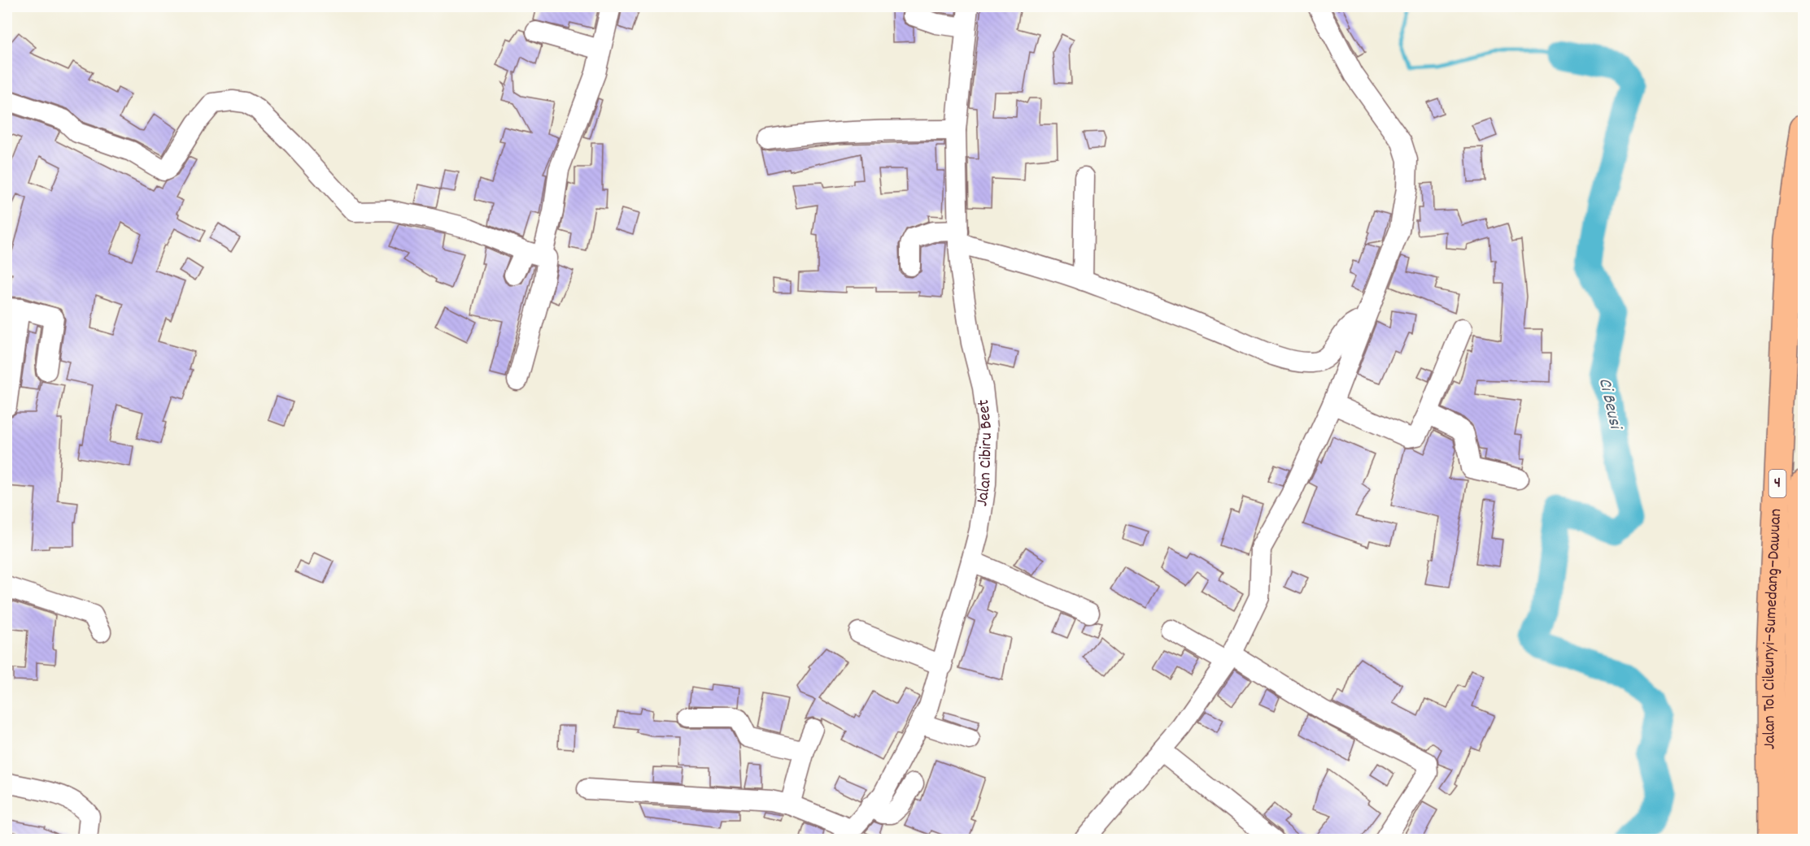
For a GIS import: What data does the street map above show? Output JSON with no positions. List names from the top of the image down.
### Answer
{
  "streets": {
    "highway": ["4", "Jalan Tol Cileunyi–Sumedang–Dawuan"],
    "street": ["Jalan Cibiru Beet"]
  },
  "water": ["Ci Beusi"]
}
